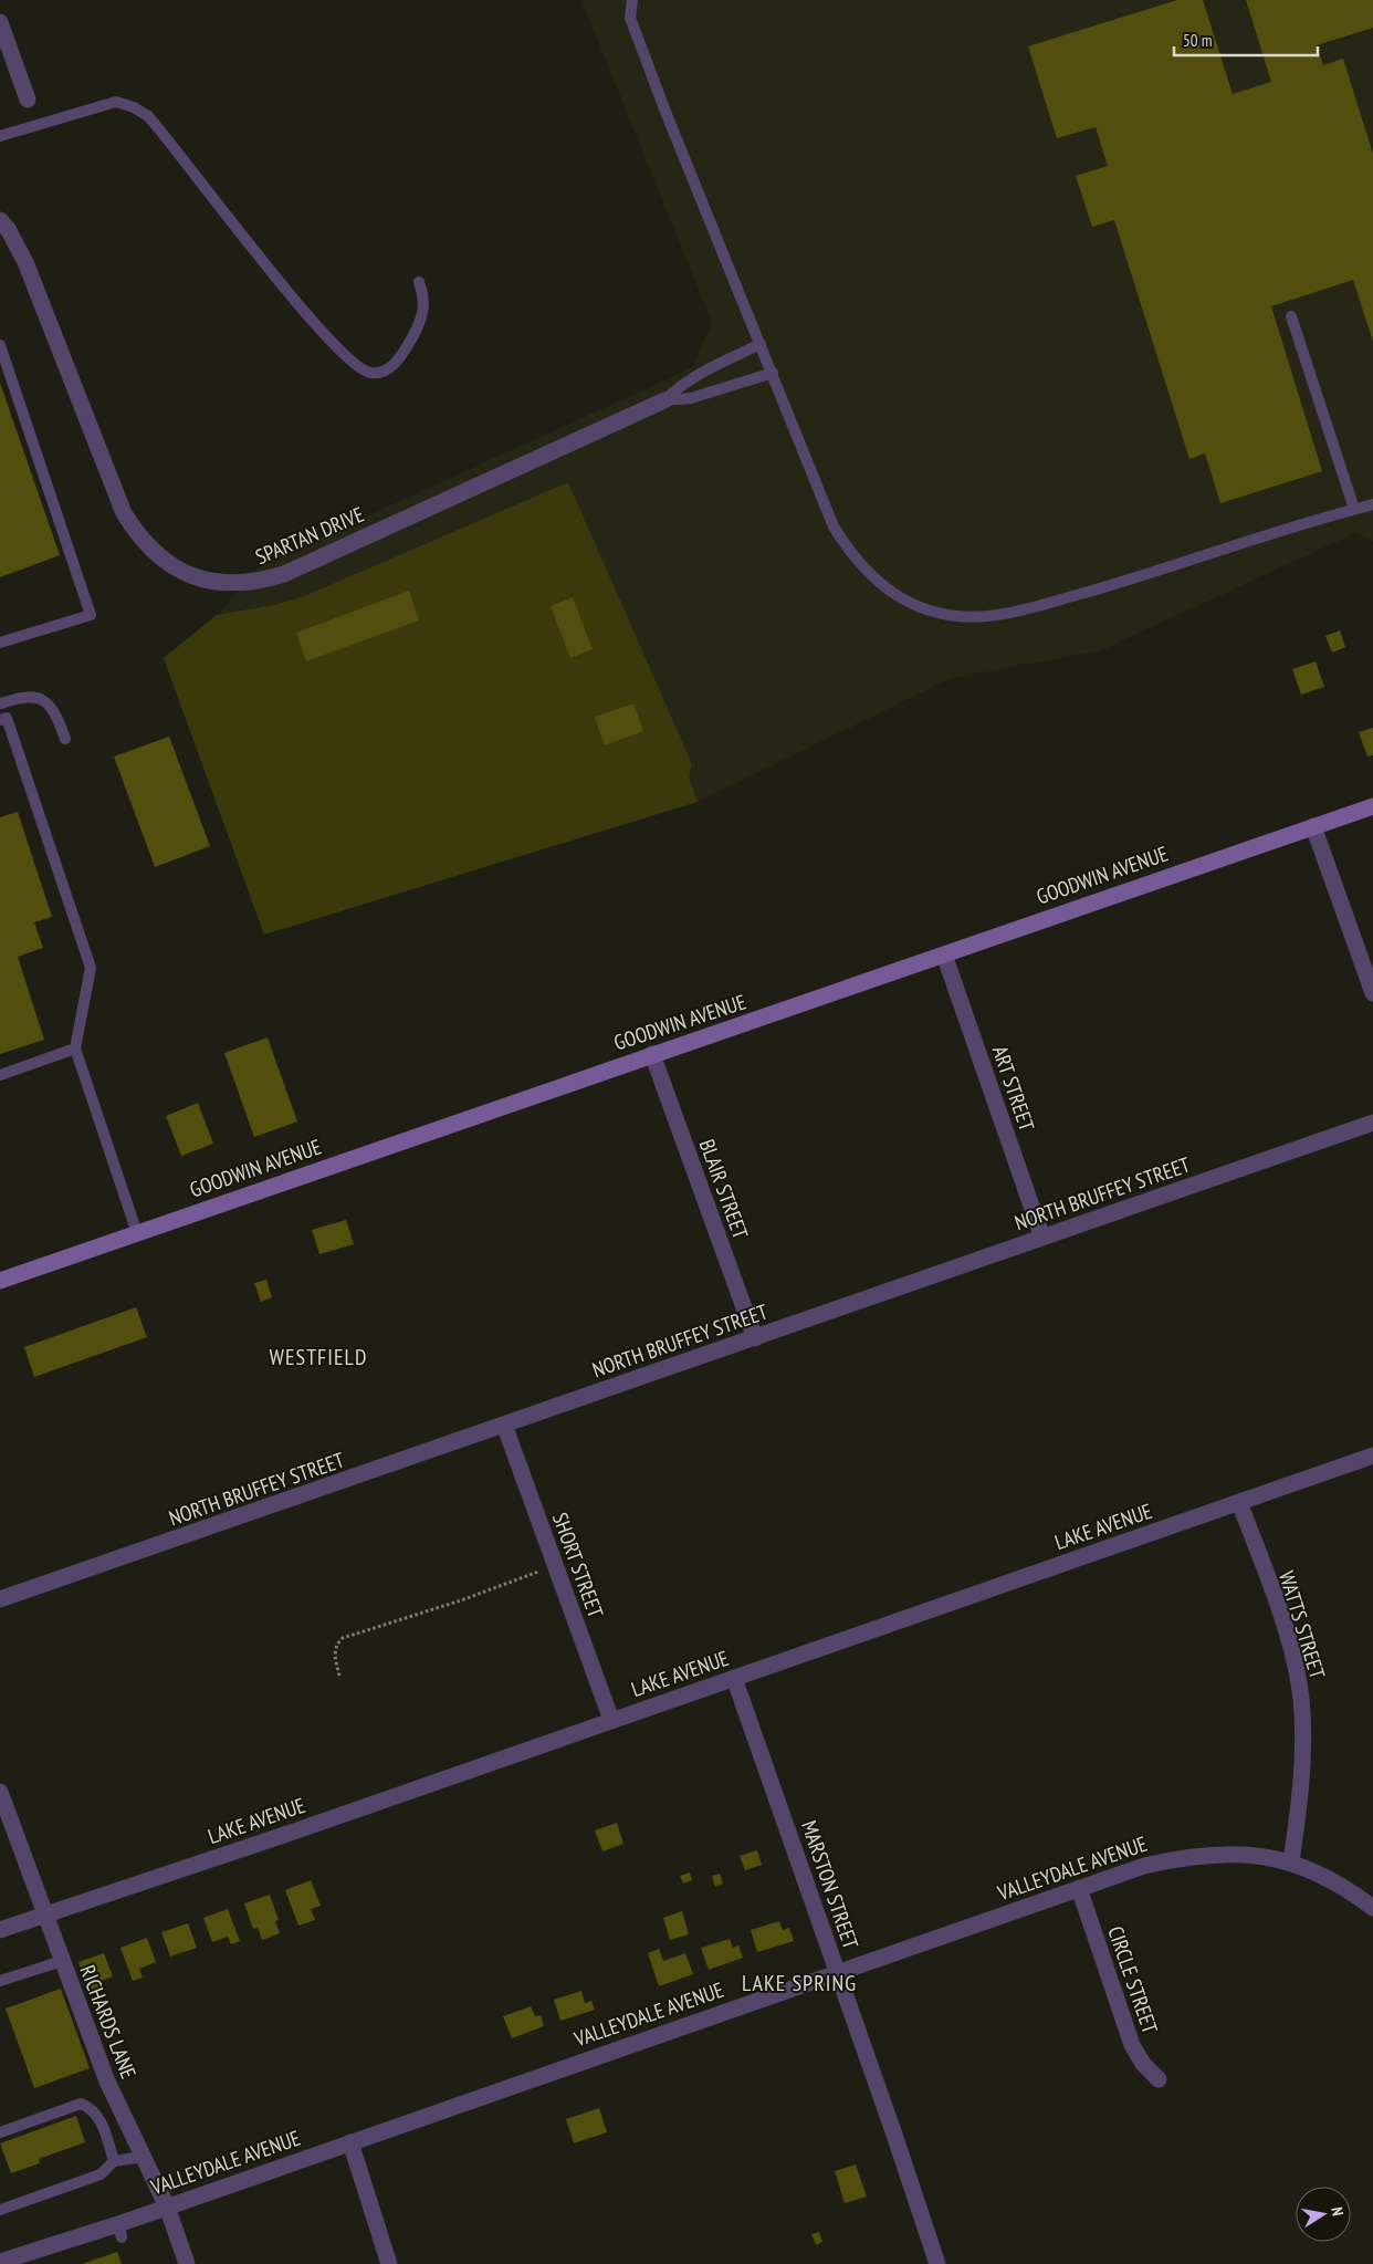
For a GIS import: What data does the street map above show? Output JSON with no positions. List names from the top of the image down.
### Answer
{
  "streets": {
    "street": [
      "SPARTAN DRIVE",
      "GOODWIN AVENUE",
      "ART STREET",
      "BLAIR STREET",
      "NORTH BRUFFEY STREET",
      "LAKE AVENUE",
      "SHORT STREET",
      "WATTS STREET",
      "VALLEYDALE AVENUE",
      "MARSTON STREET",
      "CIRCLE STREET",
      "RICHARDS LANE"
    ]
  },
  "crossings": [
    ["GOODWIN AVENUE", "ART STREET"],
    ["GOODWIN AVENUE", "BLAIR STREET"],
    ["ART STREET", "NORTH BRUFFEY STREET"],
    ["BLAIR STREET", "NORTH BRUFFEY STREET"],
    ["NORTH BRUFFEY STREET", "SHORT STREET"],
    ["LAKE AVENUE", "SHORT STREET"],
    ["LAKE AVENUE", "WATTS STREET"],
    ["LAKE AVENUE", "MARSTON STREET"],
    ["LAKE AVENUE", "RICHARDS LANE"],
    ["WATTS STREET", "VALLEYDALE AVENUE"],
    ["VALLEYDALE AVENUE", "MARSTON STREET"],
    ["VALLEYDALE AVENUE", "CIRCLE STREET"],
    ["VALLEYDALE AVENUE", "RICHARDS LANE"]
  ],
  "districts": ["WESTFIELD", "LAKE SPRING"],
  "scale_bar": "50 m",
  "north": "right"
}
